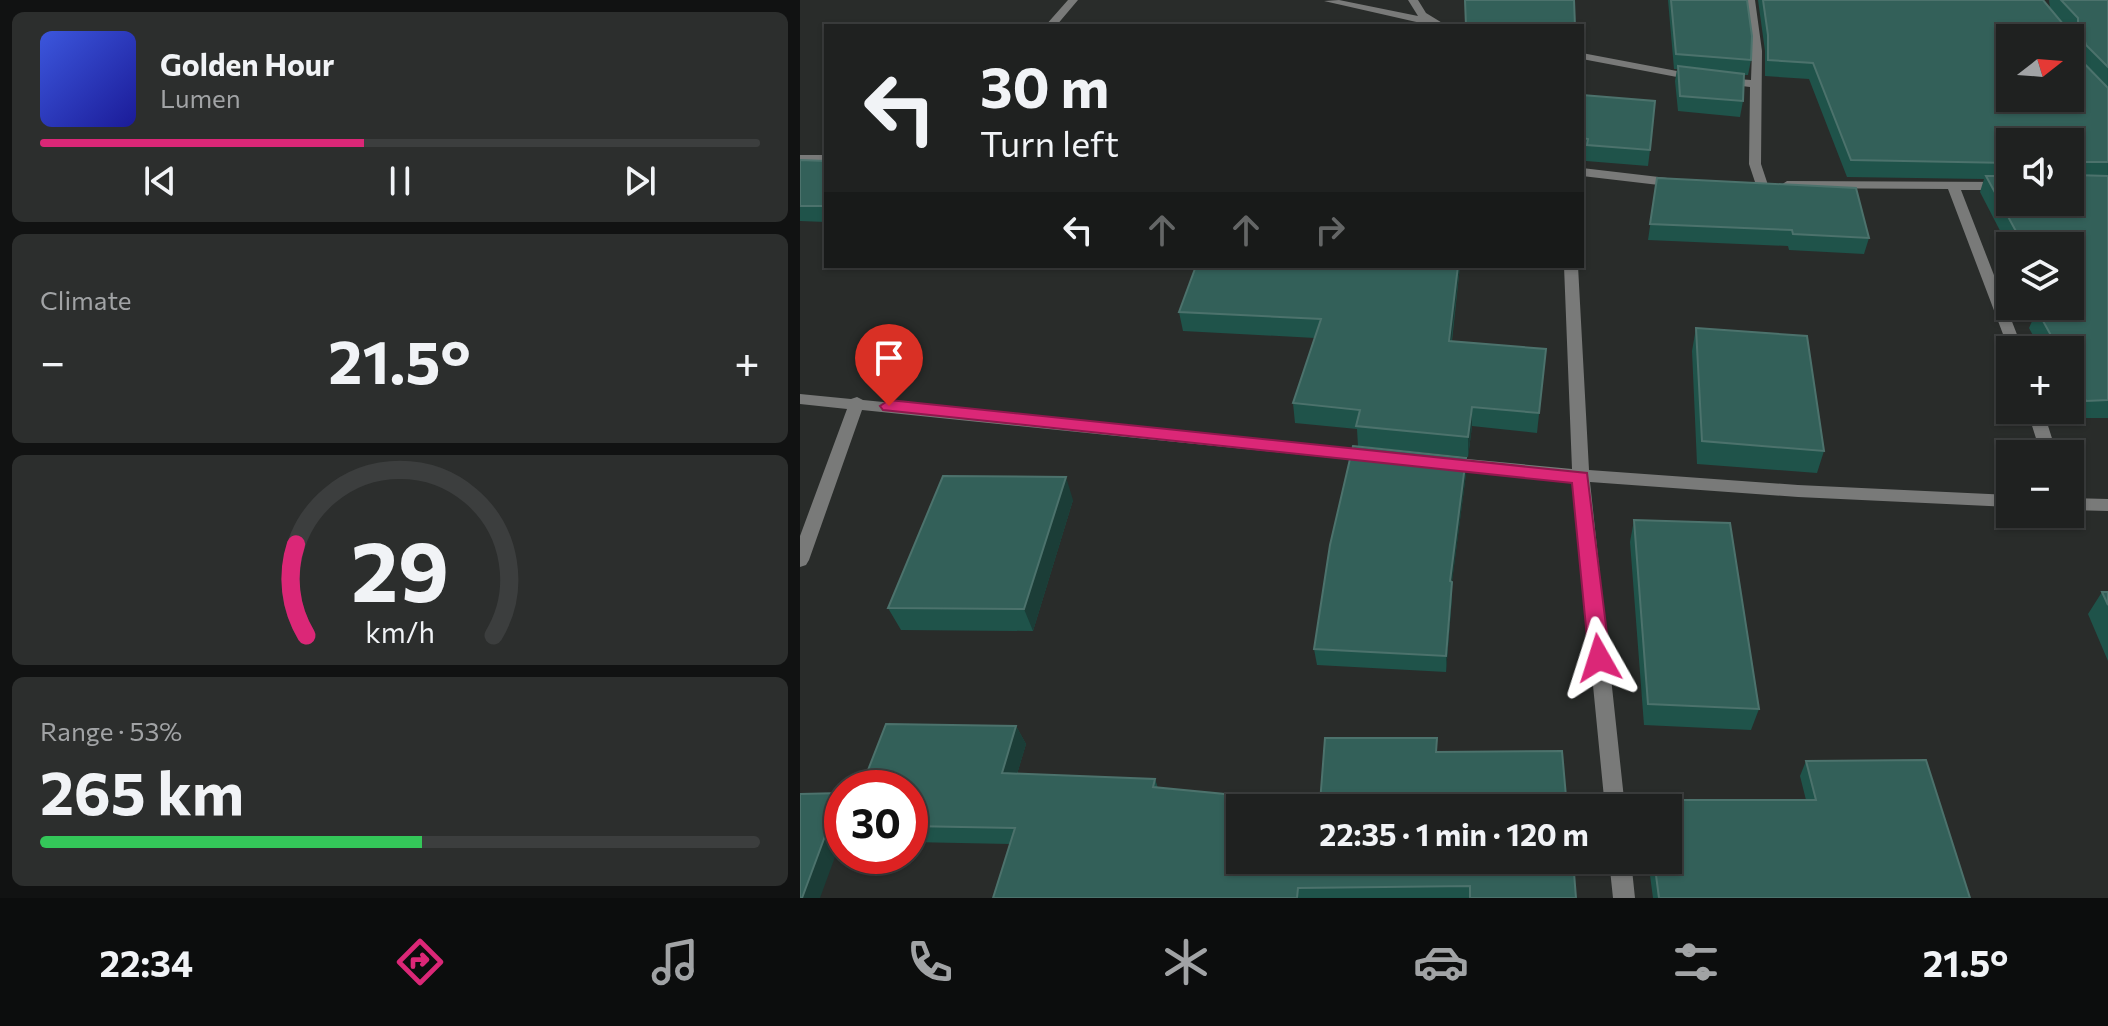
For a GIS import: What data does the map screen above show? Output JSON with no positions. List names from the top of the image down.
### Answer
{
  "north": "right",
  "page": {
    "map_buttons": ["+", "−"],
    "turn": ["30 m", "Turn left"],
    "song": ["Golden Hour", "Lumen"],
    "tile": [
      "Climate",
      ["Range · 53%", "265 km"]
    ],
    "heat": ["−", "21.5°", "+"],
    "limit": "30",
    "trip": "22:35 · 1 min · 120 m",
    "tabs": ["22:34", "21.5°"],
    "gauge": ["29", "km/h"]
  }
}
